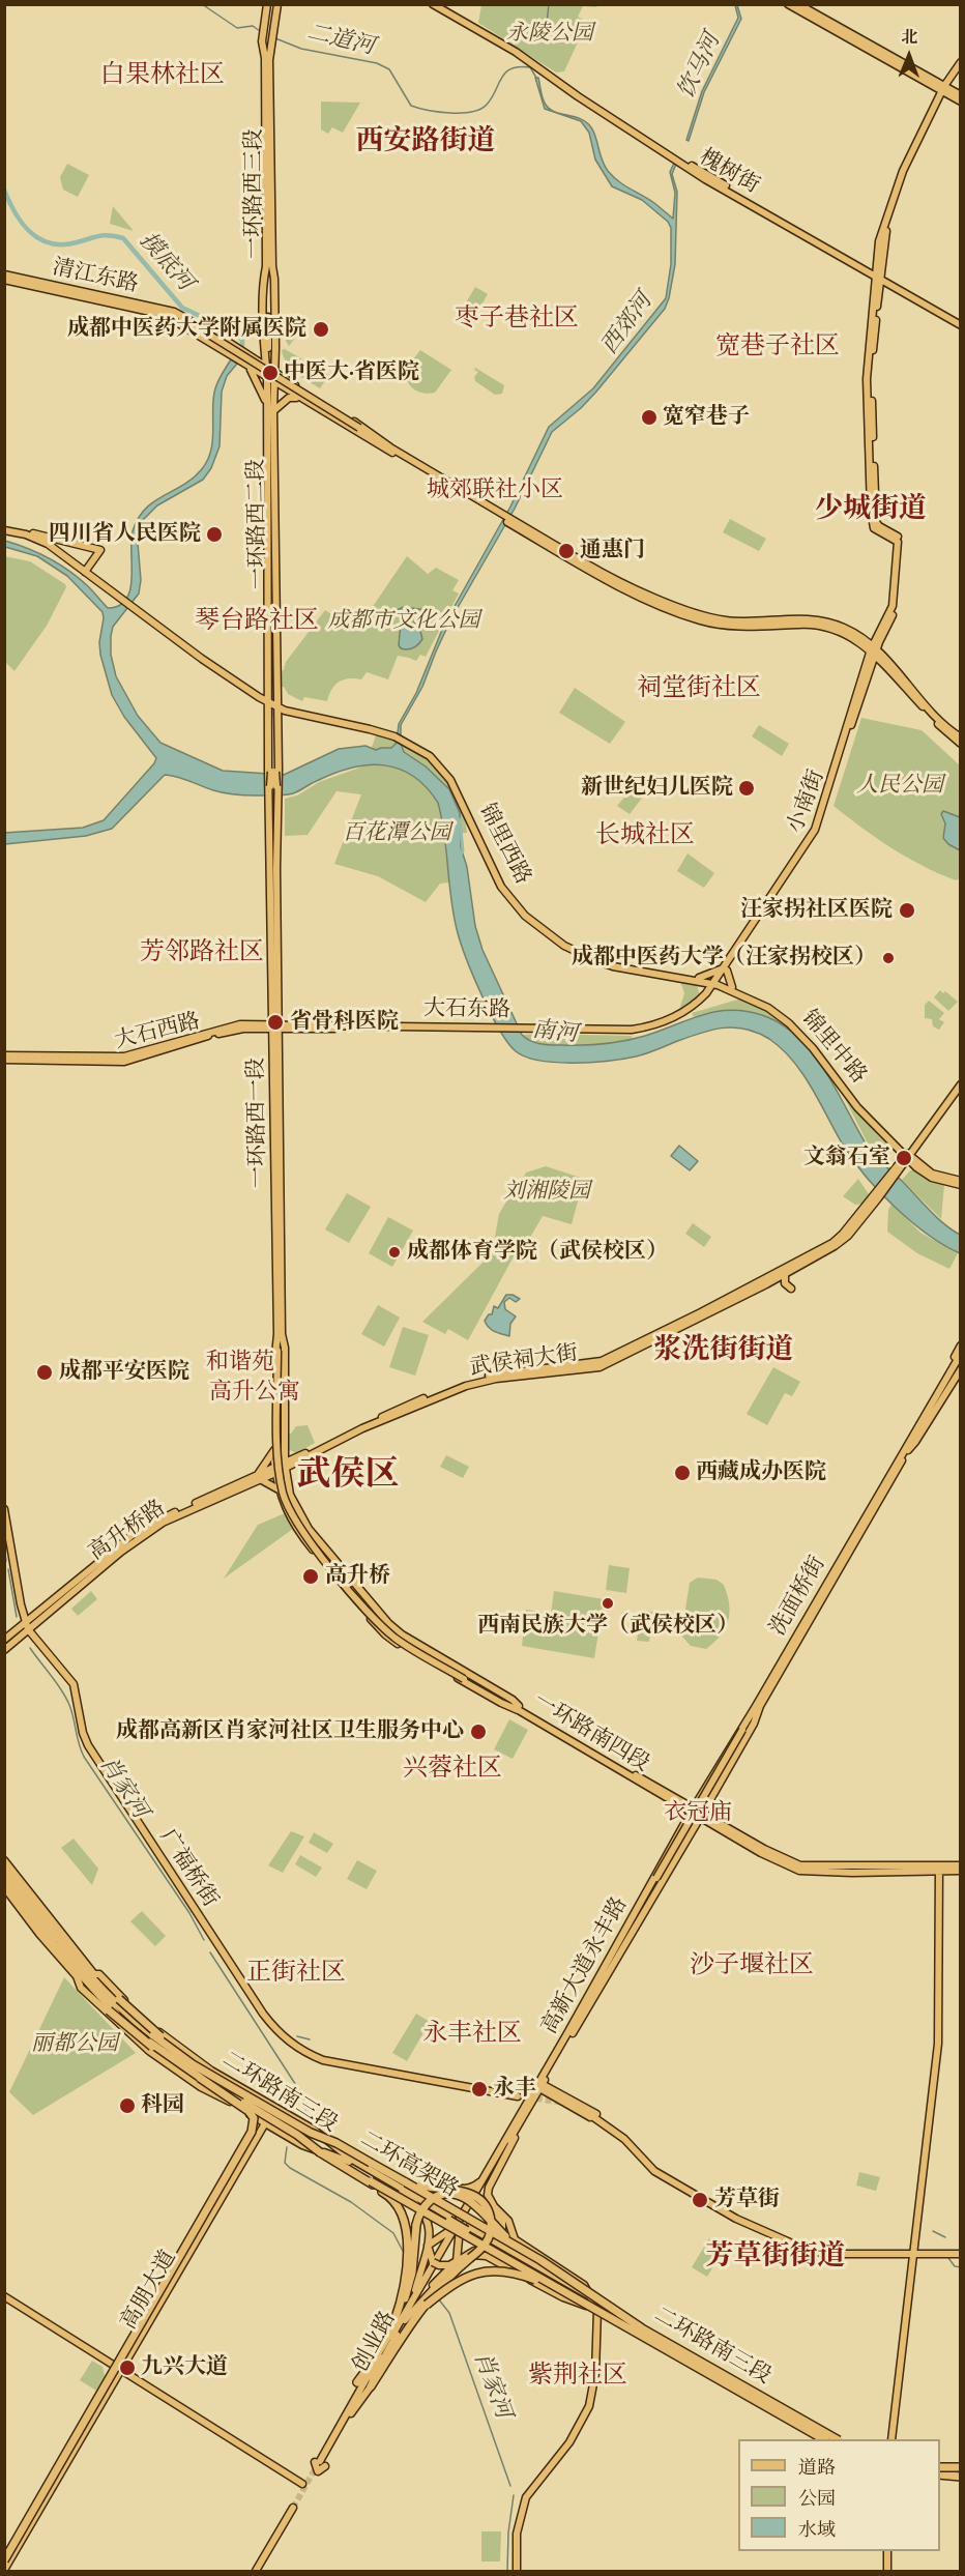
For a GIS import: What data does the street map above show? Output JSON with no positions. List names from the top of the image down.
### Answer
{
  "streets": {
    "highway": ["二环高架路"],
    "main road": [
      "槐树街",
      "一环路西三段",
      "清江东路",
      "一环路西二段",
      "小南街",
      "锦里西路",
      "大石东路",
      "大石西路",
      "锦里中路",
      "一环路西一段",
      "武侯祠大街",
      "高升桥路",
      "洗面桥街",
      "一环路南四段",
      "广福桥街",
      "高新大道永丰路",
      "二环路南三段",
      "高朋大道",
      "创业路"
    ]
  },
  "crossings": [
    ["槐树街", "小南街"],
    ["清江东路", "一环路西二段"],
    ["一环路西二段", "锦里西路"],
    ["小南街", "锦里西路"],
    ["小南街", "大石东路"],
    ["小南街", "锦里中路"],
    ["锦里西路", "大石东路"],
    ["锦里西路", "锦里中路"],
    ["大石东路", "大石西路"],
    ["大石东路", "锦里中路"],
    ["大石东路", "一环路西一段"],
    ["大石西路", "一环路西一段"],
    ["一环路西一段", "武侯祠大街"],
    ["一环路西一段", "高升桥路"],
    ["一环路西一段", "一环路南四段"],
    ["武侯祠大街", "高升桥路"],
    ["高升桥路", "广福桥街"],
    ["洗面桥街", "一环路南四段"],
    ["洗面桥街", "高新大道永丰路"],
    ["一环路南四段", "高新大道永丰路"],
    ["高新大道永丰路", "创业路"],
    ["二环路南三段", "二环高架路"],
    ["二环路南三段", "高朋大道"]
  ],
  "districts": [
    "白果林社区",
    "西安路街道",
    "枣子巷社区",
    "宽巷子社区",
    "城郊联社小区",
    "少城街道",
    "琴台路社区",
    "祠堂街社区",
    "长城社区",
    "芳邻路社区",
    "浆洗街街道",
    "和谐苑",
    "高升公寓",
    "武侯区",
    "兴蓉社区",
    "衣冠庙",
    "沙子堰社区",
    "正街社区",
    "永丰社区",
    "芳草街街道",
    "紫荆社区"
  ],
  "water": [
    "二道河",
    "饮马河",
    "摸底河",
    "西郊河",
    "南河",
    "肖家河"
  ],
  "parks": [
    "永陵公园",
    "成都市文化公园",
    "人民公园",
    "百花潭公园",
    "刘湘陵园",
    "丽都公园"
  ],
  "places": [
    "成都中医药大学附属医院",
    "中医大·省医院",
    "宽窄巷子",
    "四川省人民医院",
    "通惠门",
    "新世纪妇儿医院",
    "汪家拐社区医院",
    "成都中医药大学（汪家拐校区）",
    "省骨科医院",
    "文翁石室",
    "成都体育学院（武侯校区）",
    "成都平安医院",
    "西藏成办医院",
    "高升桥",
    "西南民族大学（武侯校区）",
    "成都高新区肖家河社区卫生服务中心",
    "永丰",
    "科园",
    "芳草街",
    "九兴大道"
  ],
  "legend": ["道路", "公园", "水域"],
  "north": "top"
}
